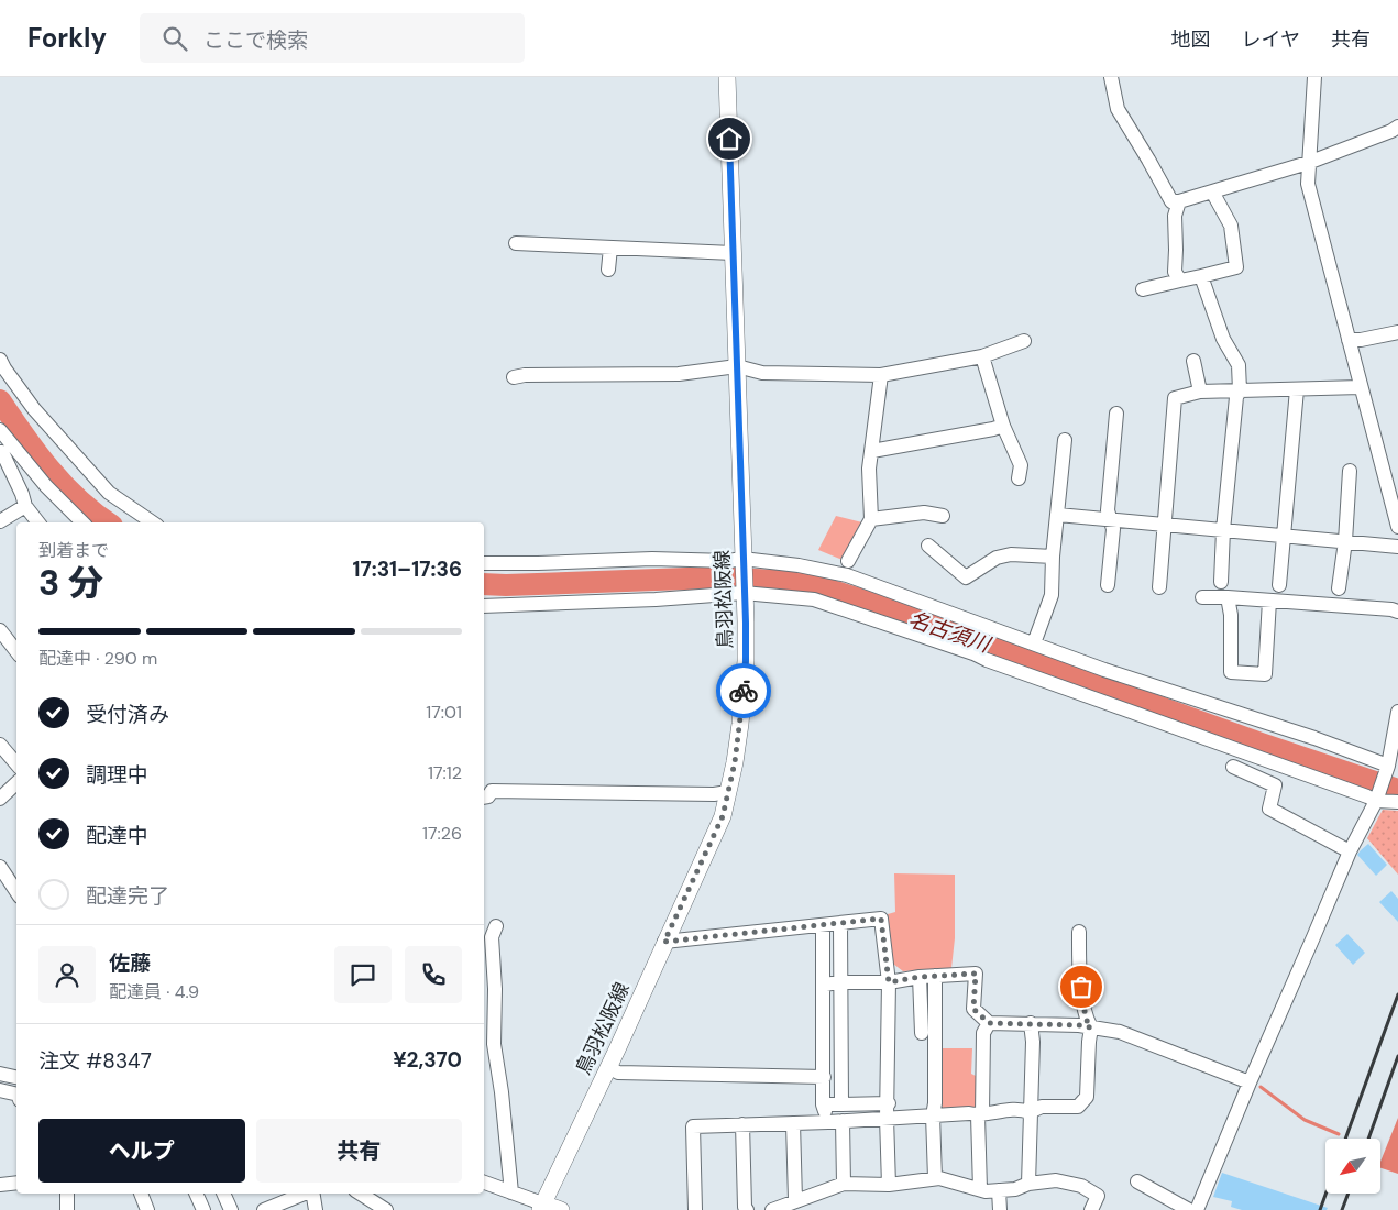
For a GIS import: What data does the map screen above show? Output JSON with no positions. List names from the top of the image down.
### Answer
{
  "streets": {
    "main road": ["鳥羽松阪線"]
  },
  "water": ["名古須川"],
  "north": "bottom left",
  "page": {
    "header": "Forkly",
    "search": "ここで検索",
    "nav": ["地図", "レイヤ", "共有"],
    "heading": ["3 分", "到着まで", "17:31–17:36"],
    "panel": [
      "佐藤",
      "配達員 · 4.9",
      "注文 #8347",
      "¥2,370"
    ],
    "bar": "配達中 · 290 m",
    "list": [
      ["受付済み", "17:01"],
      ["調理中", "17:12"],
      ["配達中", "17:26"],
      "配達完了"
    ],
    "buttons": ["ヘルプ", "共有"]
  }
}
